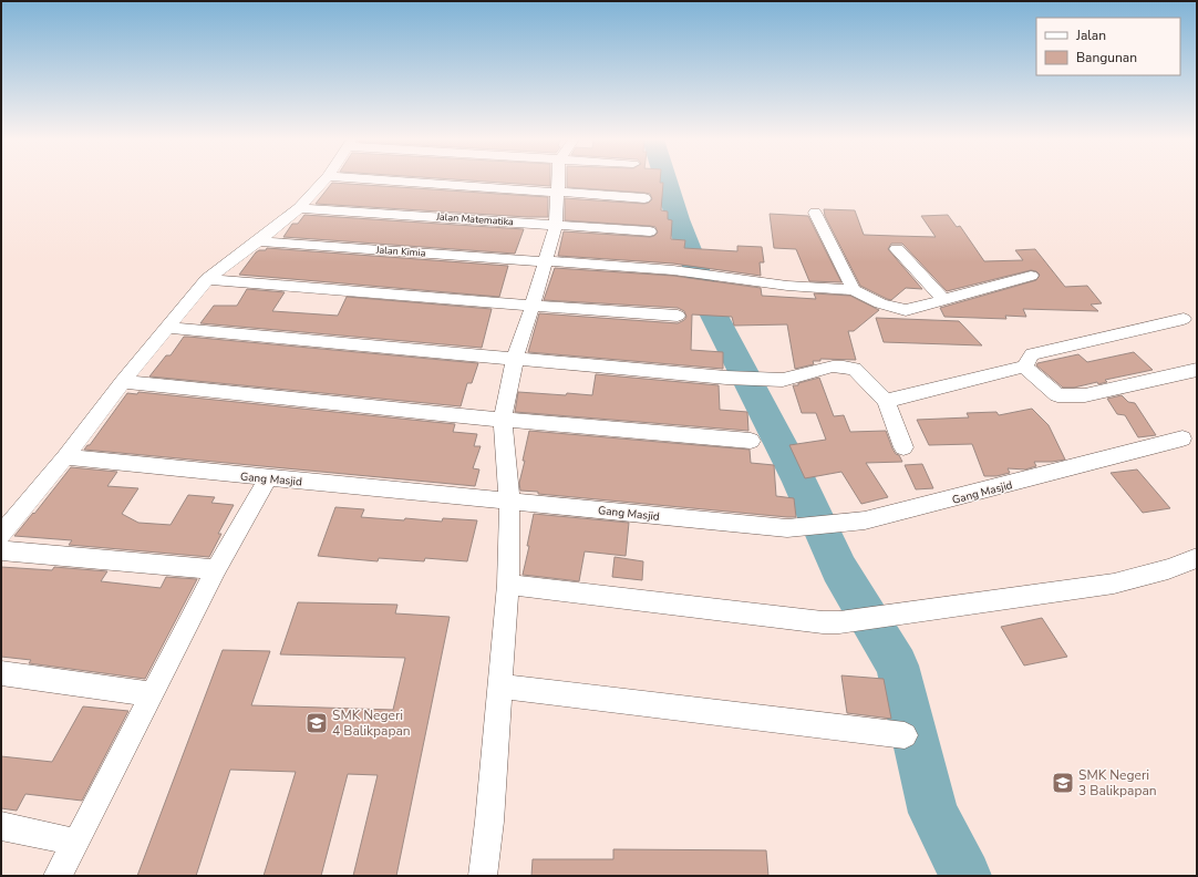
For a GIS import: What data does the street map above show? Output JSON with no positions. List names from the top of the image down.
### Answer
{
  "streets": {
    "street": ["Jalan Matematika", "Jalan Kimia", "Gang Masjid"]
  },
  "places": {
    "school or university": ["SMK Negeri 4 Balikpapan", "SMK Negeri 3 Balikpapan"]
  },
  "legend": ["Jalan", "Bangunan"]
}
